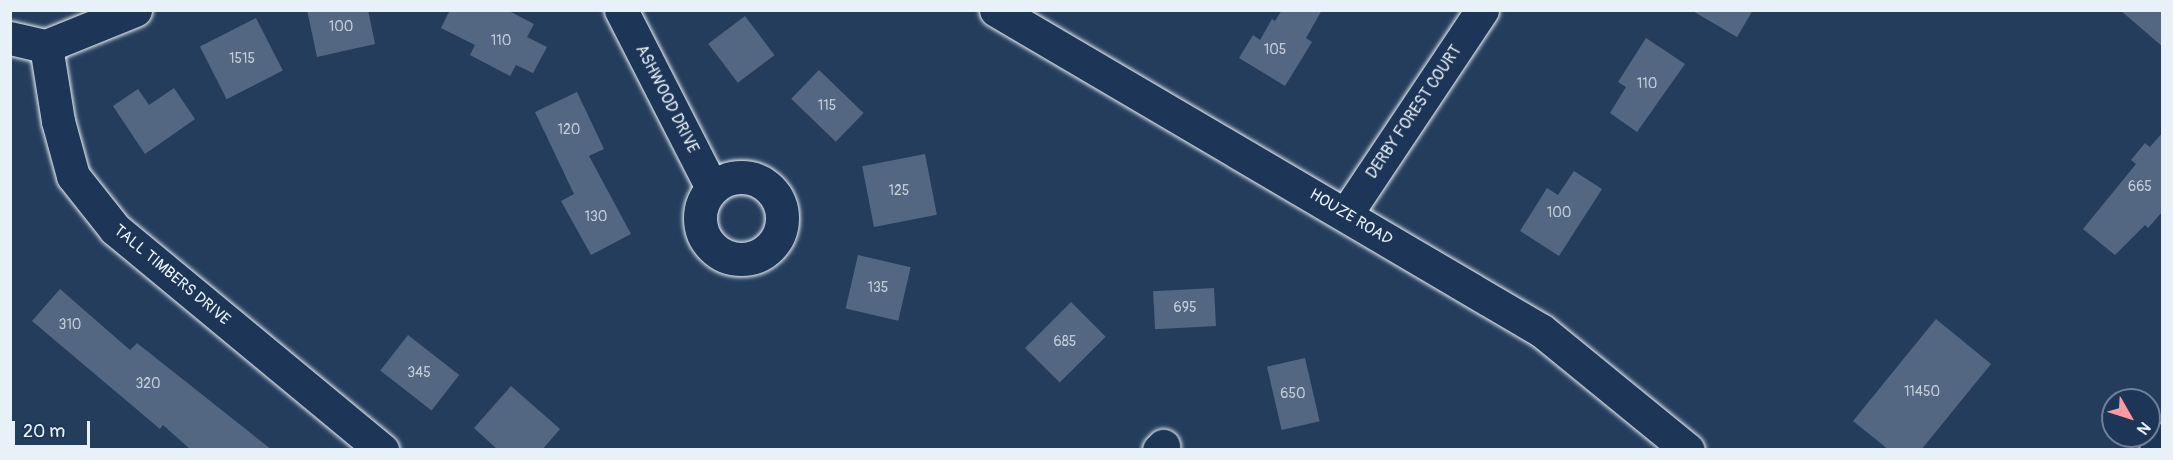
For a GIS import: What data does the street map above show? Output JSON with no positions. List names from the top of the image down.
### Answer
{
  "streets": {
    "street": [
      "ASHWOOD DRIVE",
      "DERBY FOREST COURT",
      "HOUZE ROAD",
      "TALL TIMBERS DRIVE"
    ]
  },
  "crossings": [
    ["DERBY FOREST COURT", "HOUZE ROAD"]
  ],
  "house_numbers": [
    "100",
    "110",
    "105",
    "1515",
    "110",
    "115",
    "120",
    "665",
    "125",
    "100",
    "130",
    "135",
    "695",
    "310",
    "685",
    "345",
    "320",
    "11450",
    "650"
  ],
  "scale_bar": "20 m",
  "north": "bottom right"
}
